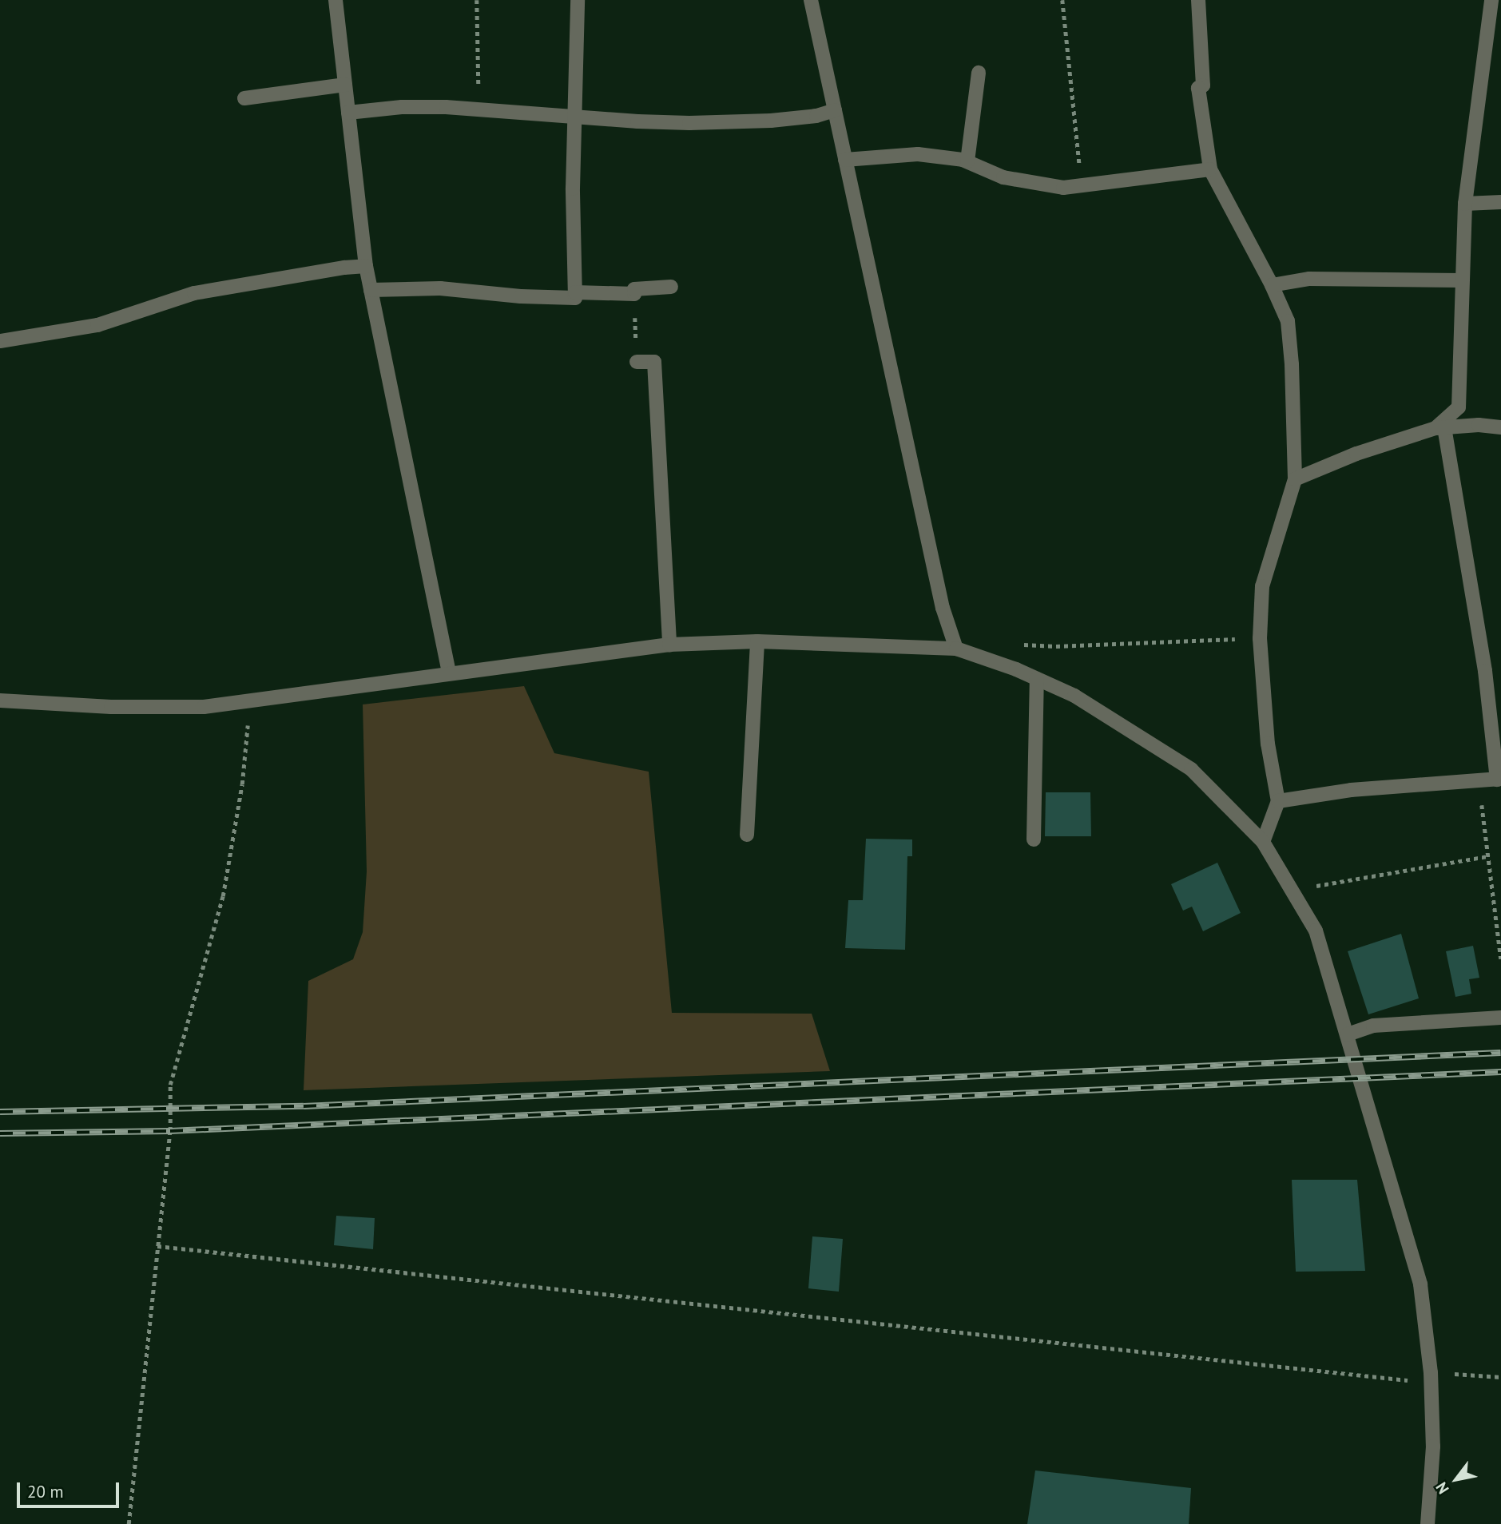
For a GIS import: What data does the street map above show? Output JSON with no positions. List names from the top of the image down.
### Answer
{
  "scale_bar": "20 m",
  "north": "bottom left"
}
